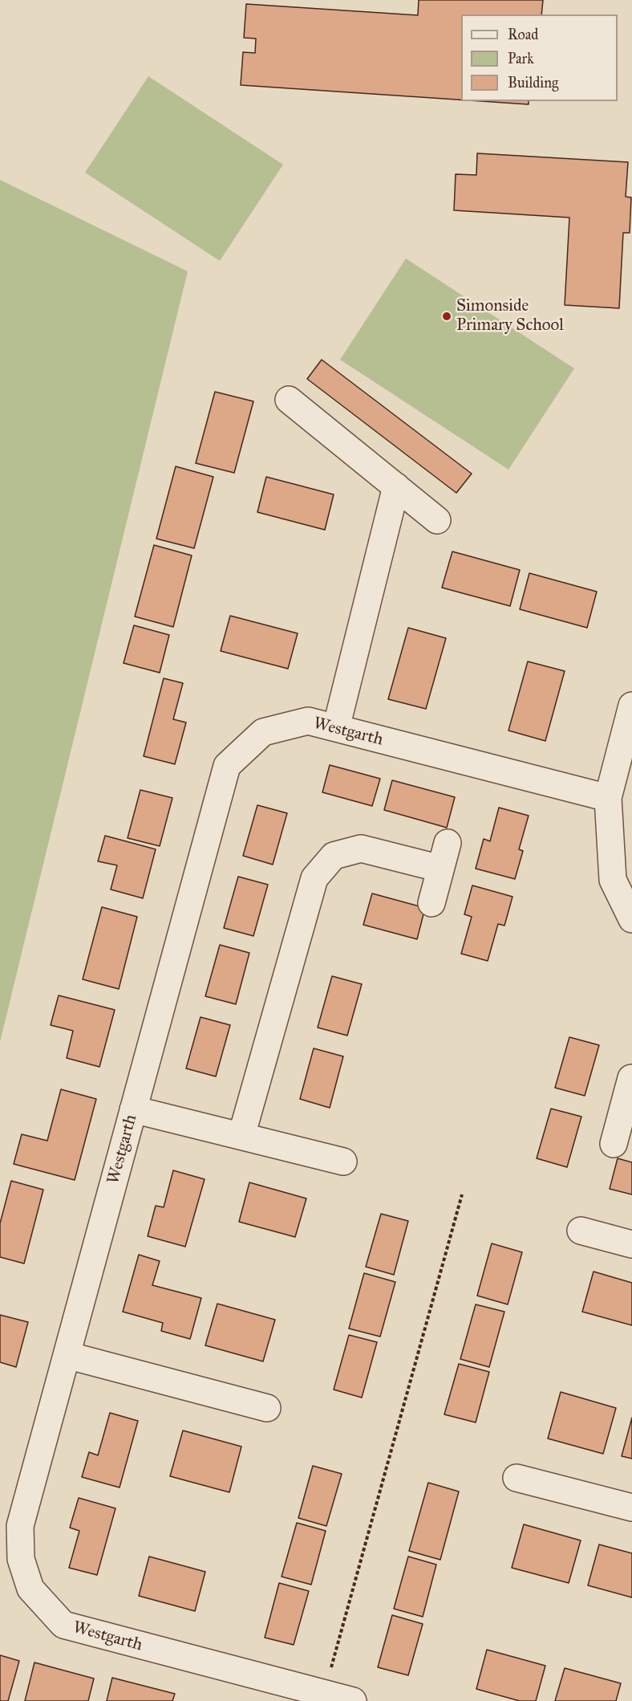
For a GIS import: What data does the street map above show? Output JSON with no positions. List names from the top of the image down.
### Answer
{
  "streets": {
    "street": ["Westgarth"]
  },
  "places": ["Simonside Primary School"],
  "legend": ["Road", "Park", "Building"]
}
